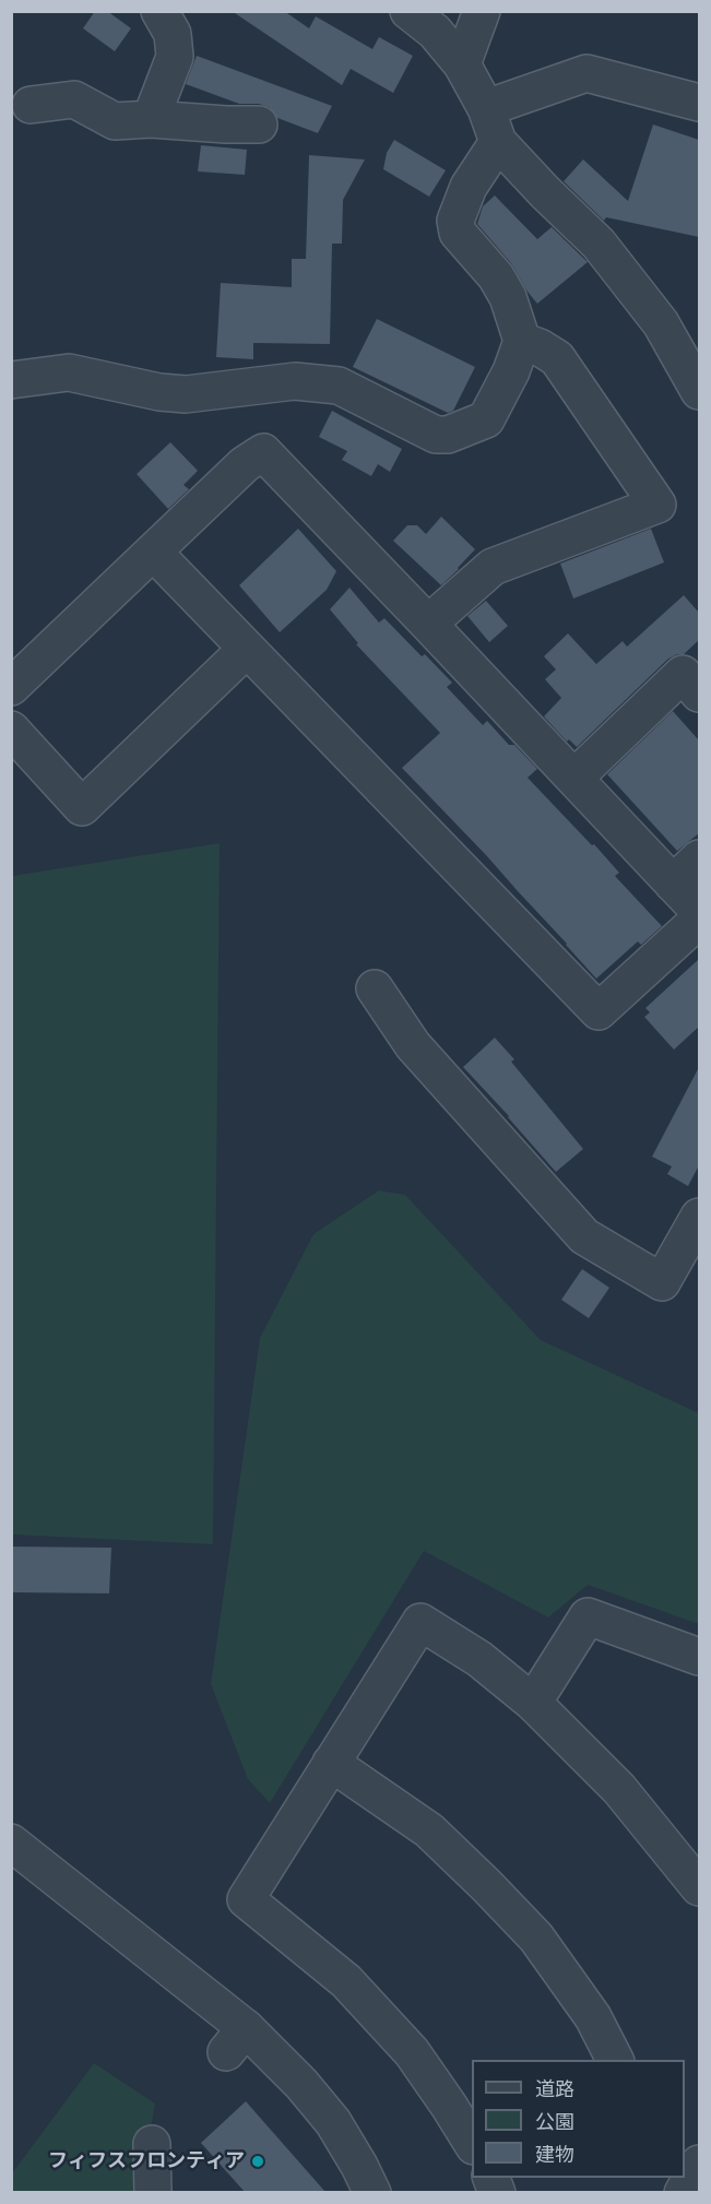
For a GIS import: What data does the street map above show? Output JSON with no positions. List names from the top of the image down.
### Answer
{
  "places": ["フィフスフロンティア"],
  "legend": ["道路", "公園", "建物"]
}
